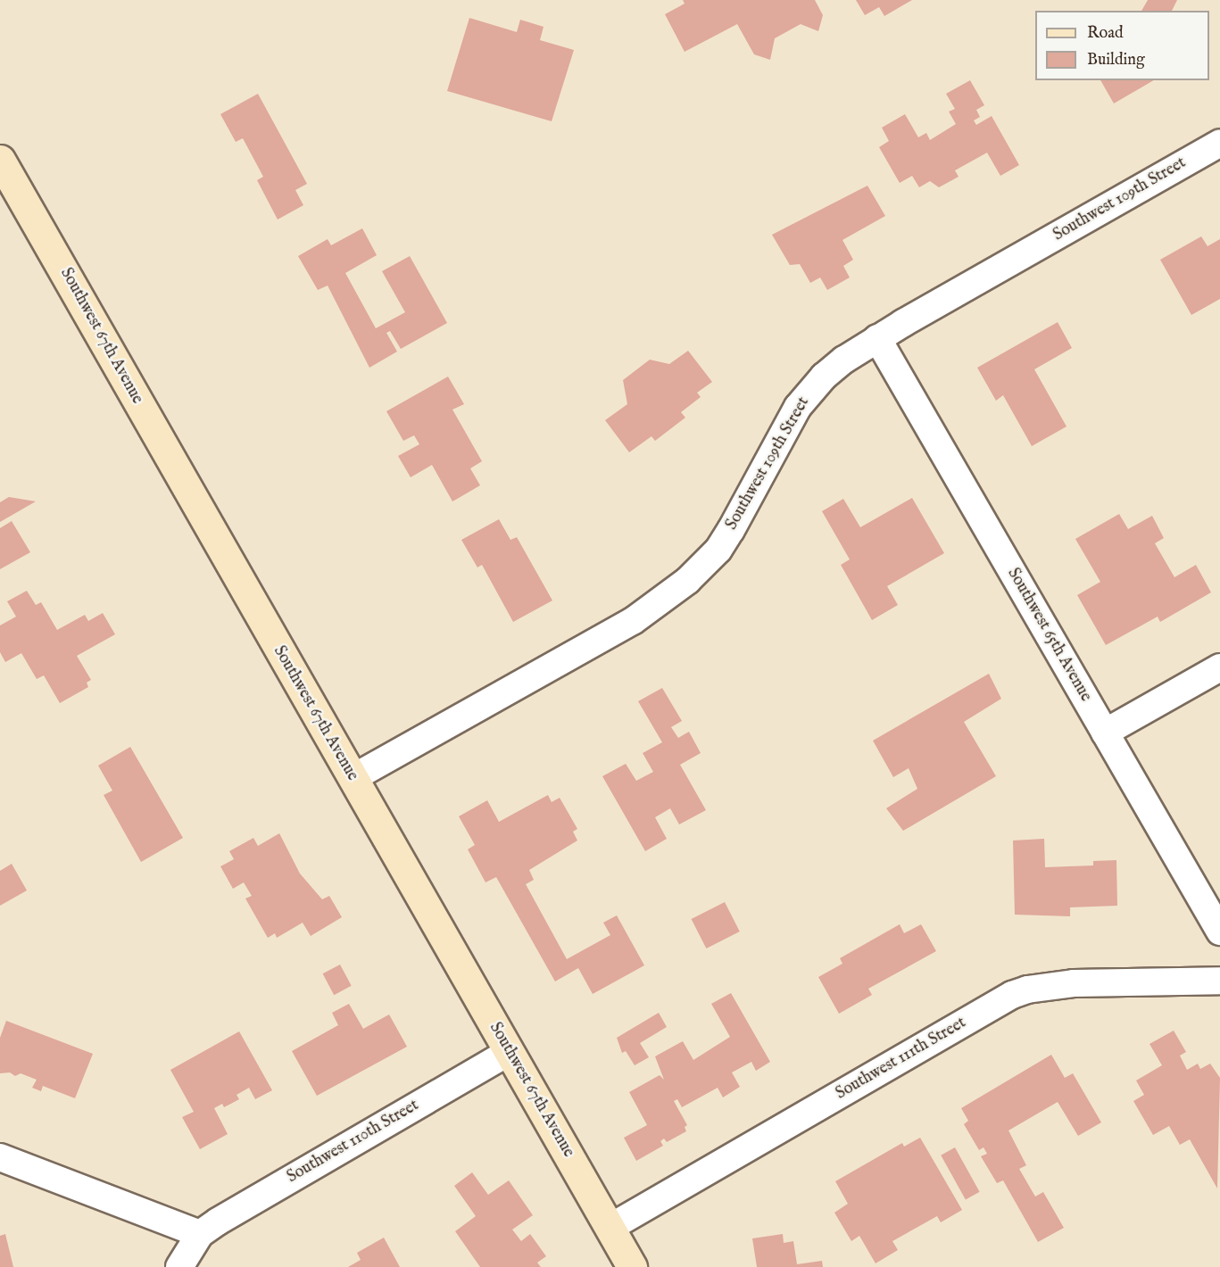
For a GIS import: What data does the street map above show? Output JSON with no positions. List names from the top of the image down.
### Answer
{
  "streets": {
    "main road": ["Southwest 67th Avenue"],
    "street": [
      "Southwest 109th Street",
      "Southwest 65th Avenue",
      "Southwest 111th Street",
      "Southwest 110th Street"
    ]
  },
  "crossings": [
    ["Southwest 109th Street", "Southwest 67th Avenue"],
    ["Southwest 109th Street", "Southwest 65th Avenue"],
    ["Southwest 67th Avenue", "Southwest 111th Street"],
    ["Southwest 67th Avenue", "Southwest 110th Street"]
  ],
  "legend": ["Road", "Building"]
}
